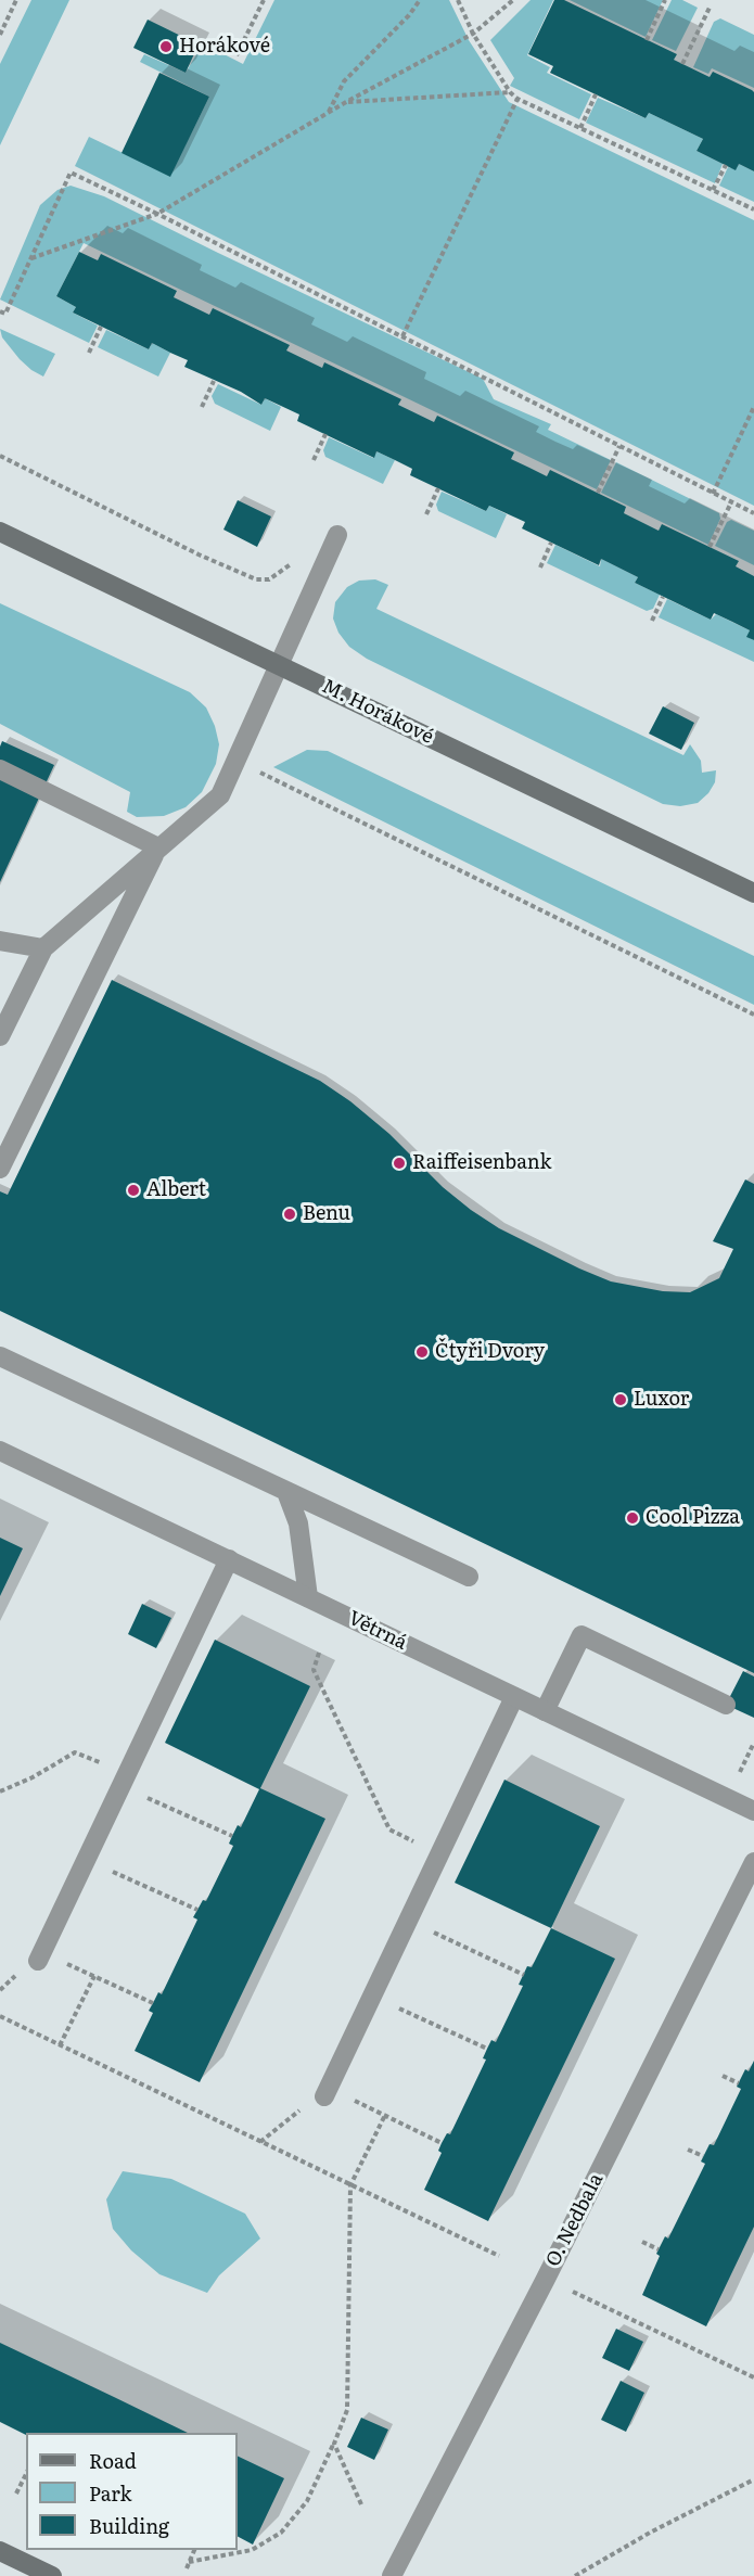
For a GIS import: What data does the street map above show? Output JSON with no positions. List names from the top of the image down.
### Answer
{
  "streets": {
    "street": ["M. Horákové", "Větrná", "O. Nedbala"]
  },
  "places": [
    "Horákové",
    "Raiffeisenbank",
    "Albert",
    "Benu",
    "Čtyři Dvory",
    "Luxor",
    "Cool Pizza"
  ],
  "legend": ["Road", "Park", "Building"]
}
